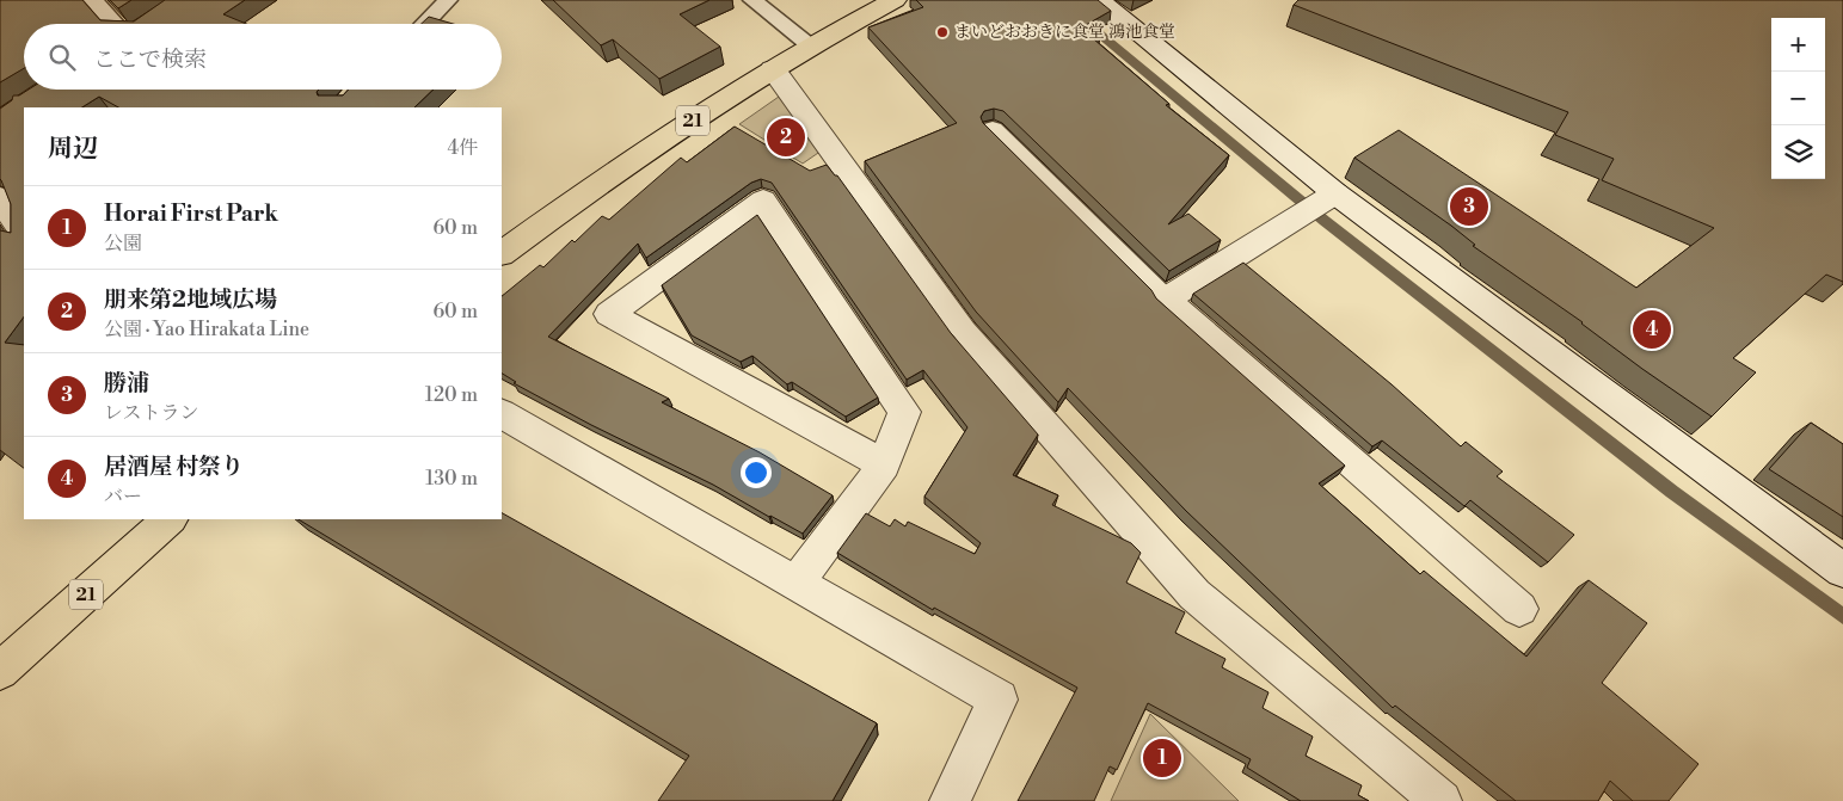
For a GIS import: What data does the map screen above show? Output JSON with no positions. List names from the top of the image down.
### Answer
{
  "streets": {
    "main road": ["21"]
  },
  "places": ["まいどおおきに食堂 鴻池食堂"],
  "page": {
    "map_buttons": ["+", "−"],
    "search": "ここで検索",
    "heading": ["周辺", "4件"],
    "pins": [
      "2",
      "3",
      "4",
      "1"
    ],
    "list": [
      {
        "mark": "1",
        "name": "Horai First Park",
        "note": "公園",
        "value": "60 m"
      },
      {
        "mark": "2",
        "name": "朋来第2地域広場",
        "note": "公園 · Yao Hirakata Line",
        "value": "60 m"
      },
      {
        "mark": "3",
        "name": "勝浦",
        "note": "レストラン",
        "value": "120 m"
      },
      {
        "mark": "4",
        "name": "居酒屋 村祭り",
        "note": "バー",
        "value": "130 m"
      }
    ]
  }
}
